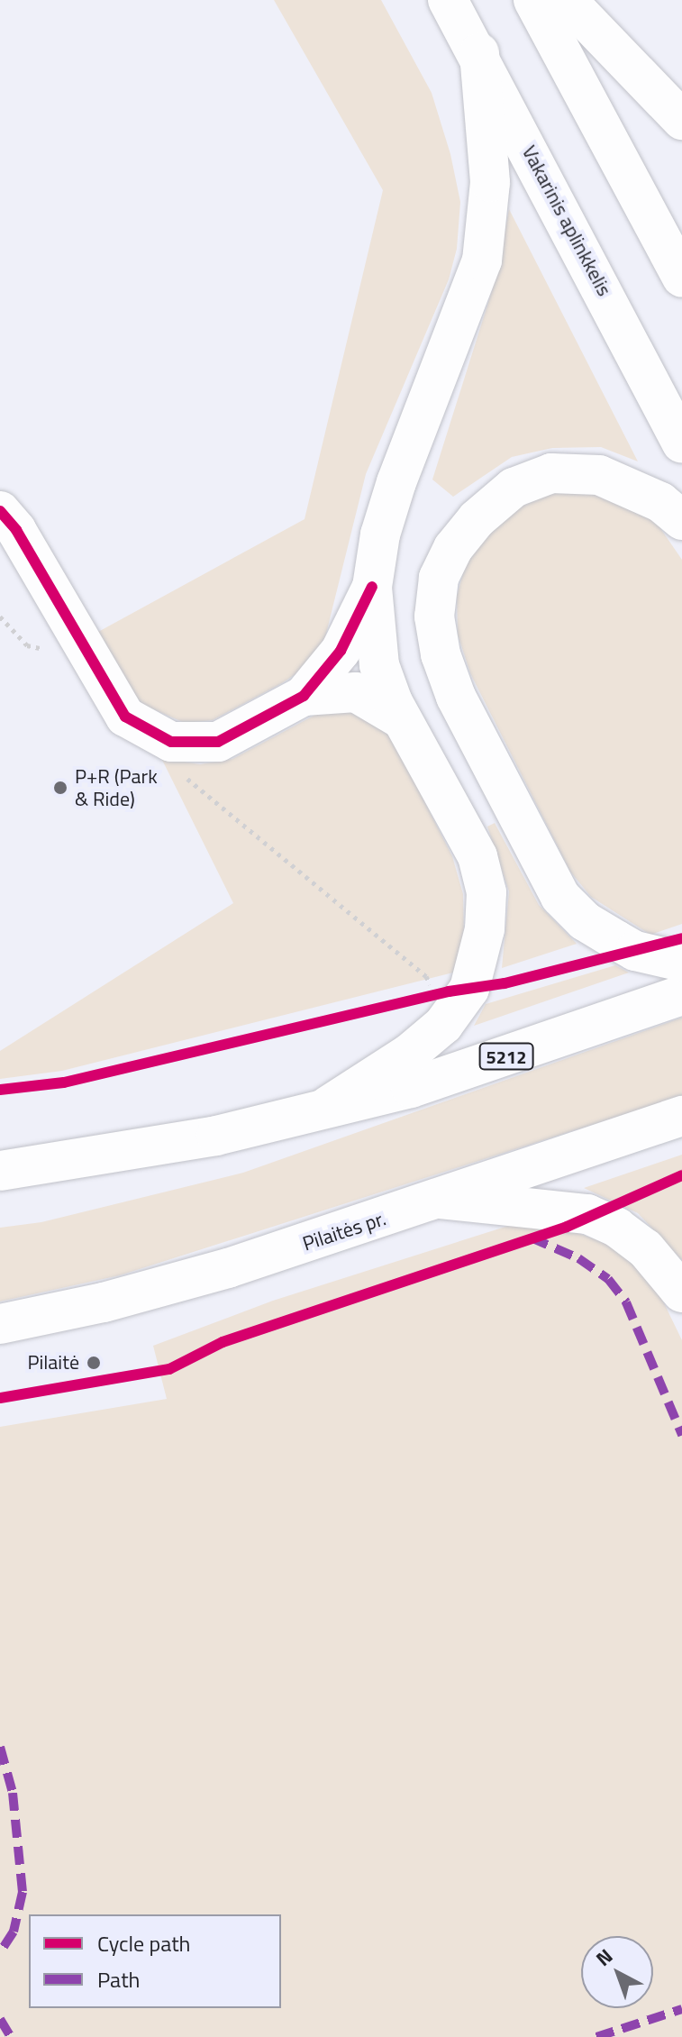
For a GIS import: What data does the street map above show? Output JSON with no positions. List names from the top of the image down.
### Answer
{
  "streets": {
    "main road": ["Vakarinis aplinkkelis", "5212", "Pilaitės pr."]
  },
  "places": ["P+R (Park & Ride)", "Pilaitė"],
  "legend": ["Cycle path", "Path"],
  "north": "top left"
}
